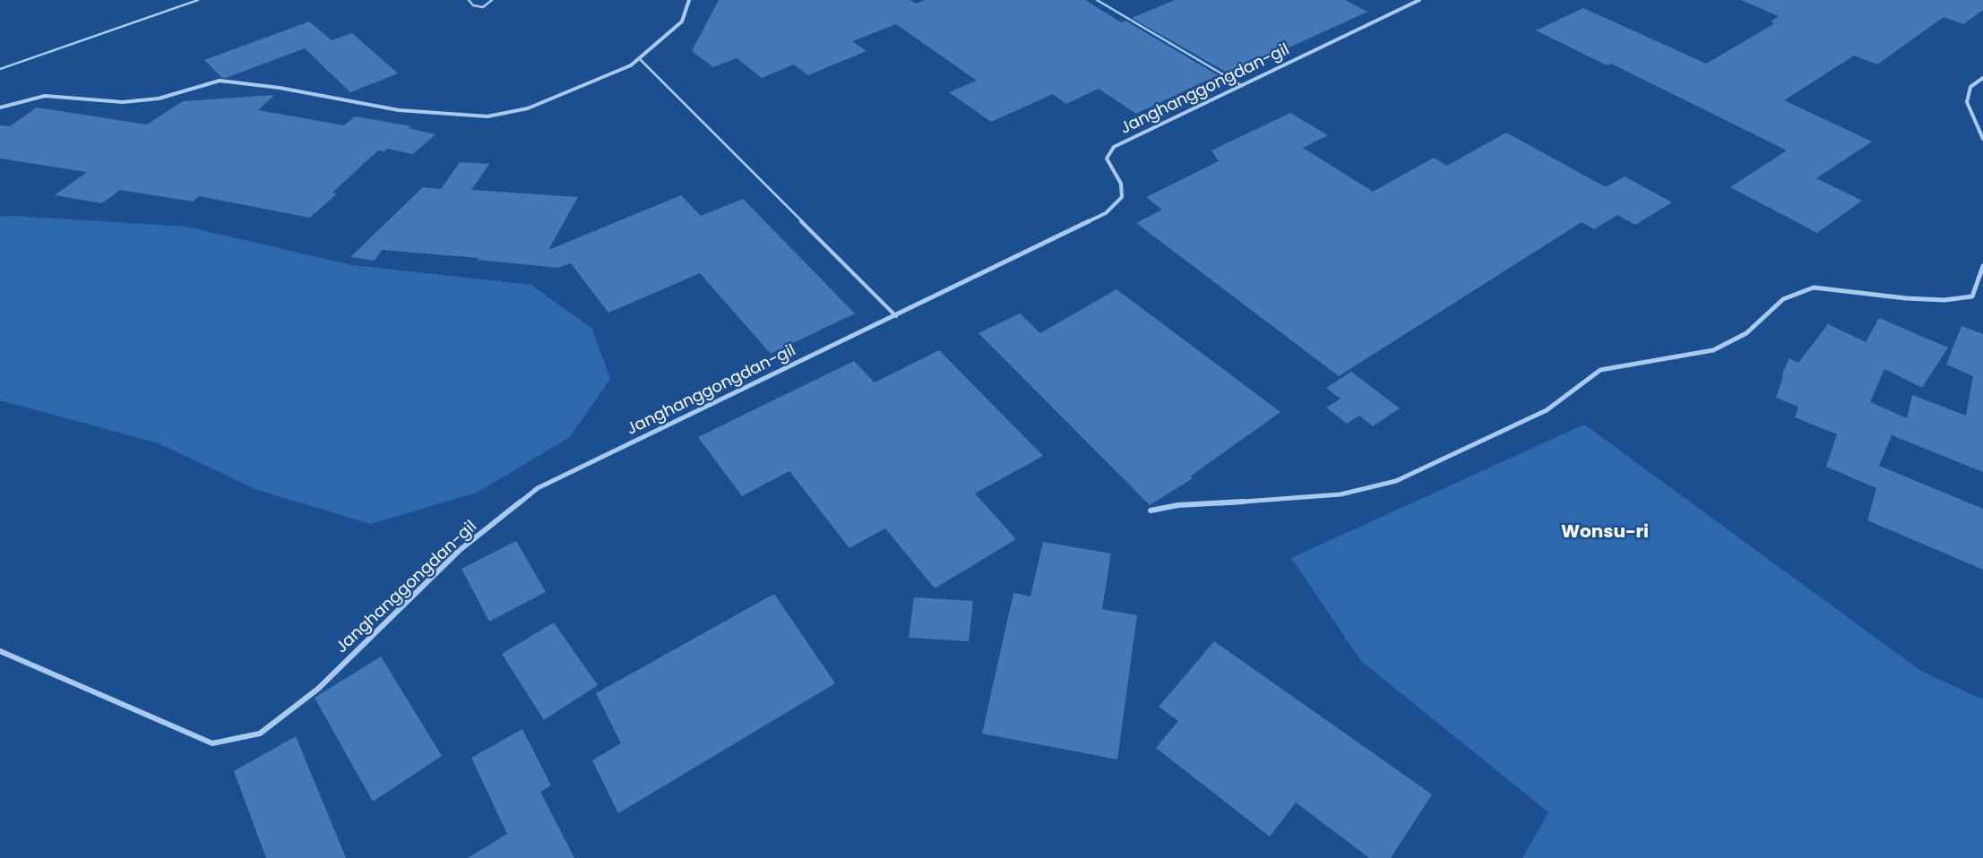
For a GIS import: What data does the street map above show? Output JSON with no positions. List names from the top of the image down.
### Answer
{
  "streets": {
    "street": ["Janghanggongdan-gil"]
  },
  "districts": ["Wonsu-ri"]
}
